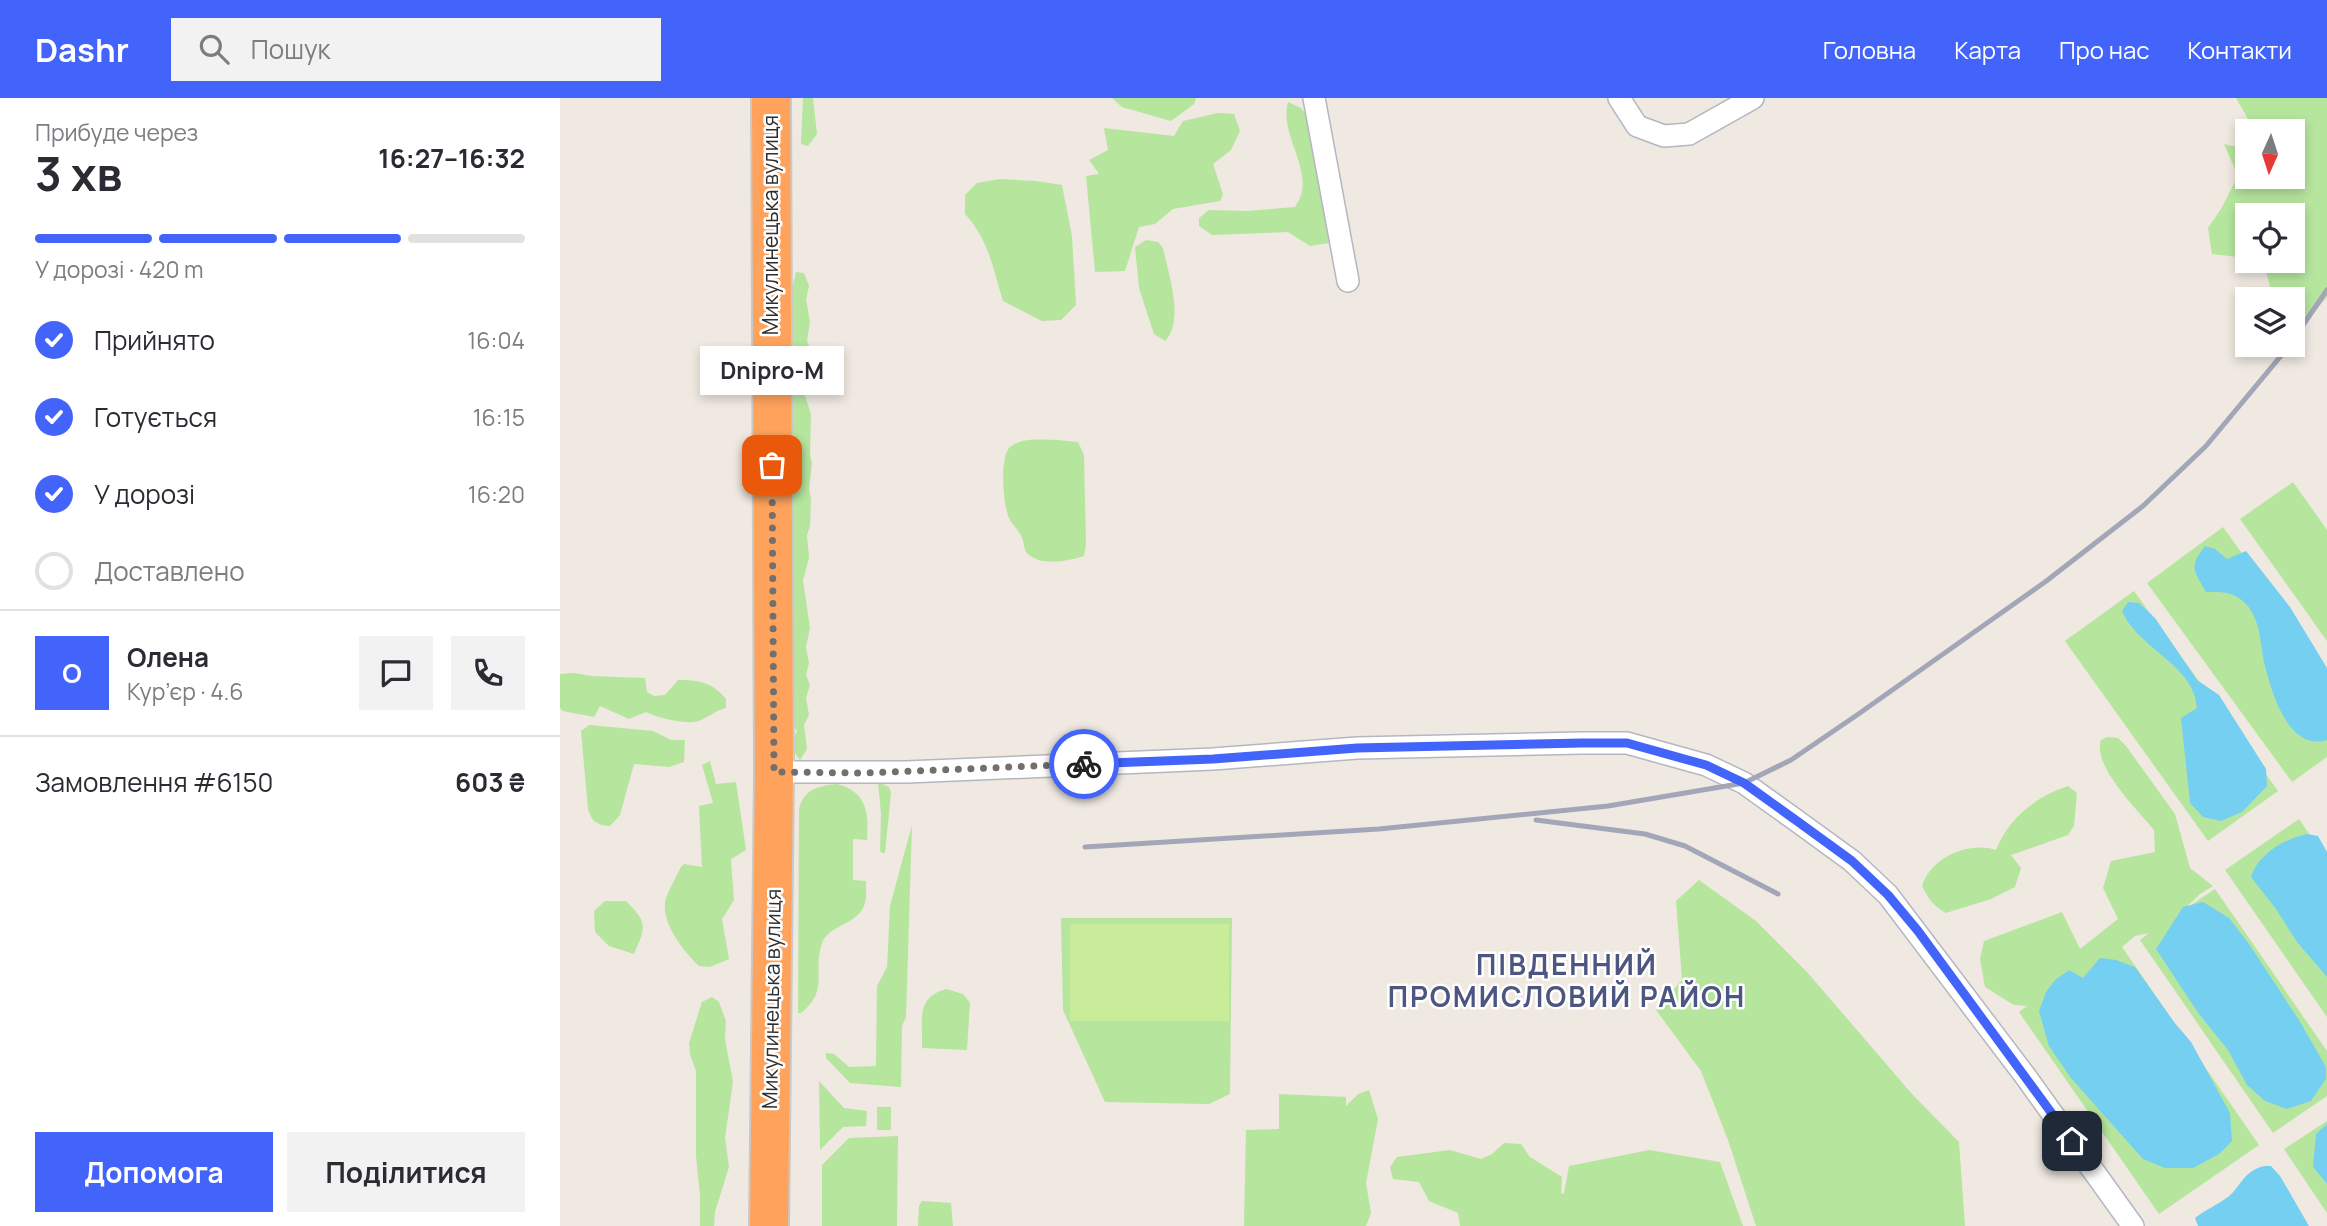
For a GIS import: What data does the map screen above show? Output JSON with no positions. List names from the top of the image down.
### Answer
{
  "streets": {
    "highway": ["Микулинецька вулиця"]
  },
  "districts": ["ПІВДЕННИЙ ПРОМИСЛОВИЙ РАЙОН"],
  "places": ["Dnipro-M"],
  "north": "bottom",
  "page": {
    "header": "Dashr",
    "search": "Пошук",
    "nav": [
      "Головна",
      "Карта",
      "Про нас",
      "Контакти"
    ],
    "heading": ["3 хв", "Прибуде через", "16:27–16:32"],
    "panel": [
      "Олена",
      "Кур’єр · 4.6",
      "Замовлення #6150",
      "603 ₴"
    ],
    "bar": "У дорозі · 420 m",
    "list": [
      ["Прийнято", "16:04"],
      ["Готується", "16:15"],
      ["У дорозі", "16:20"],
      "Доставлено"
    ],
    "bubble": "Dnipro-M",
    "round": "О",
    "buttons": ["Допомога", "Поділитися"]
  }
}
